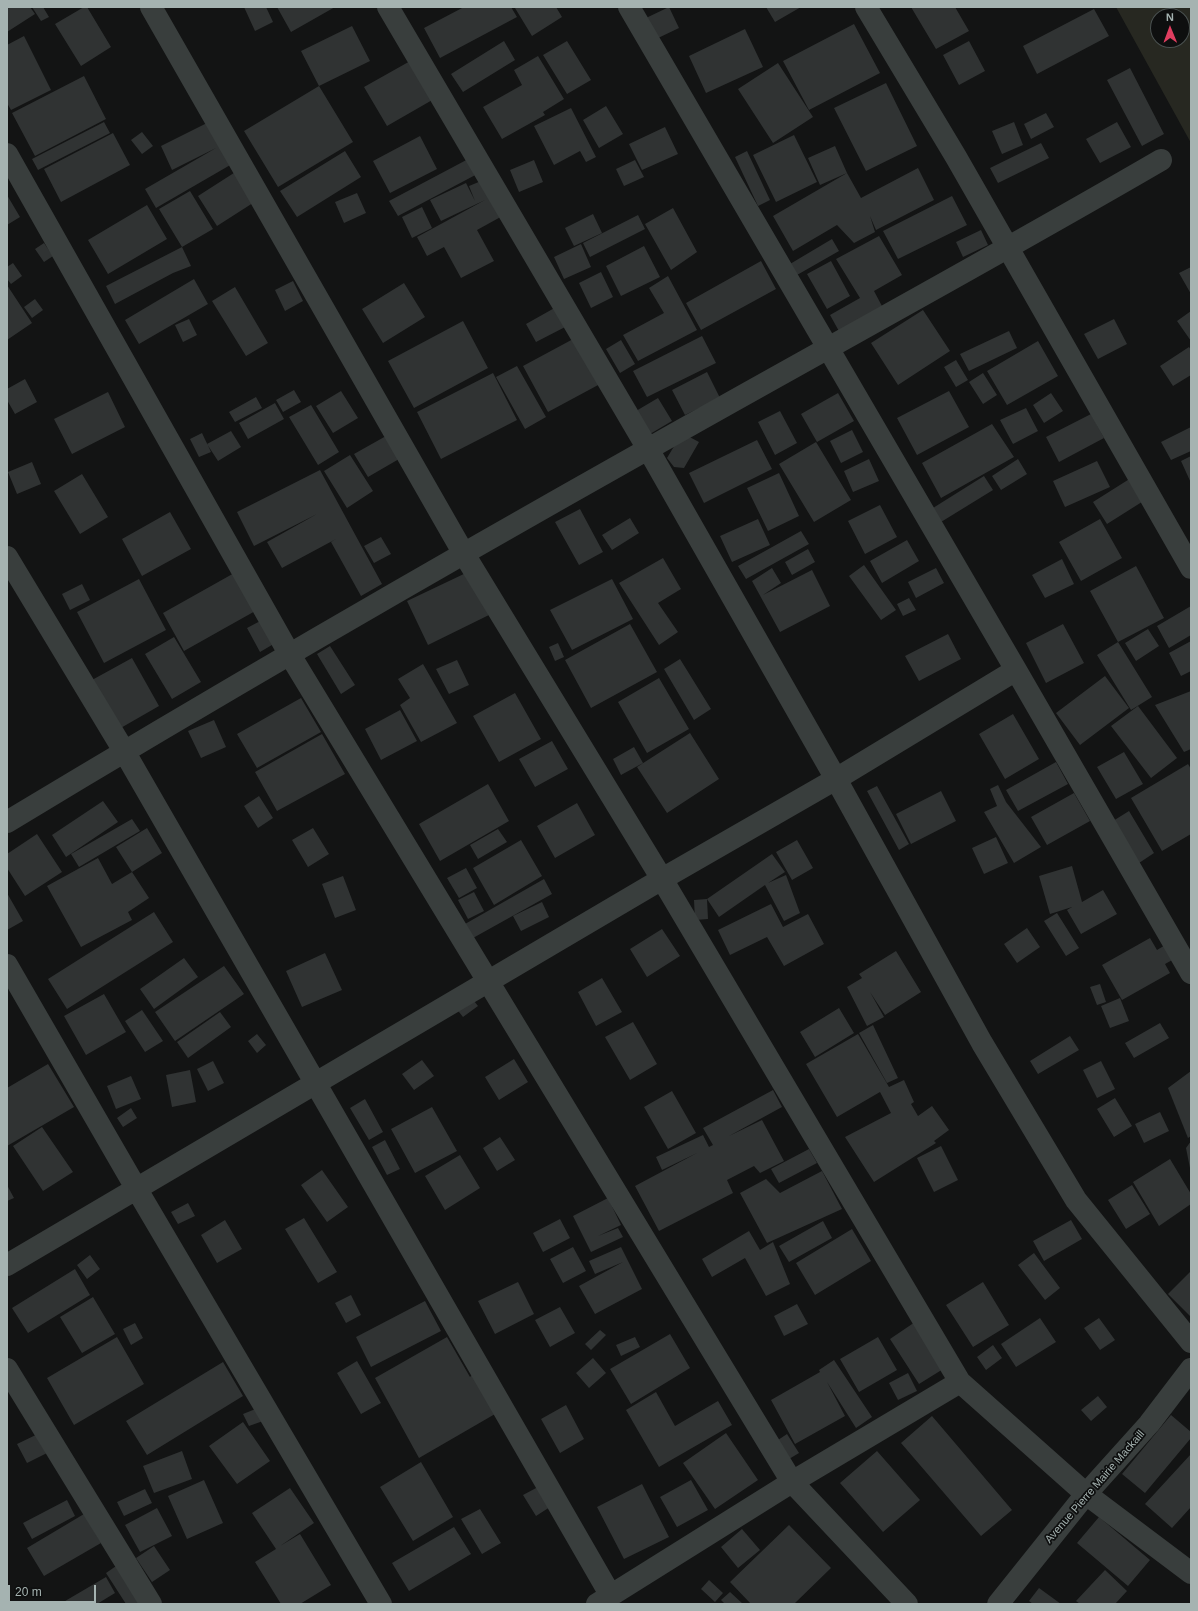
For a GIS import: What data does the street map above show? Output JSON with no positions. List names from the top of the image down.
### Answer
{
  "streets": {
    "street": ["Avenue Pierre Mairie Mackaill"]
  },
  "scale_bar": "20 m",
  "north": "top"
}
